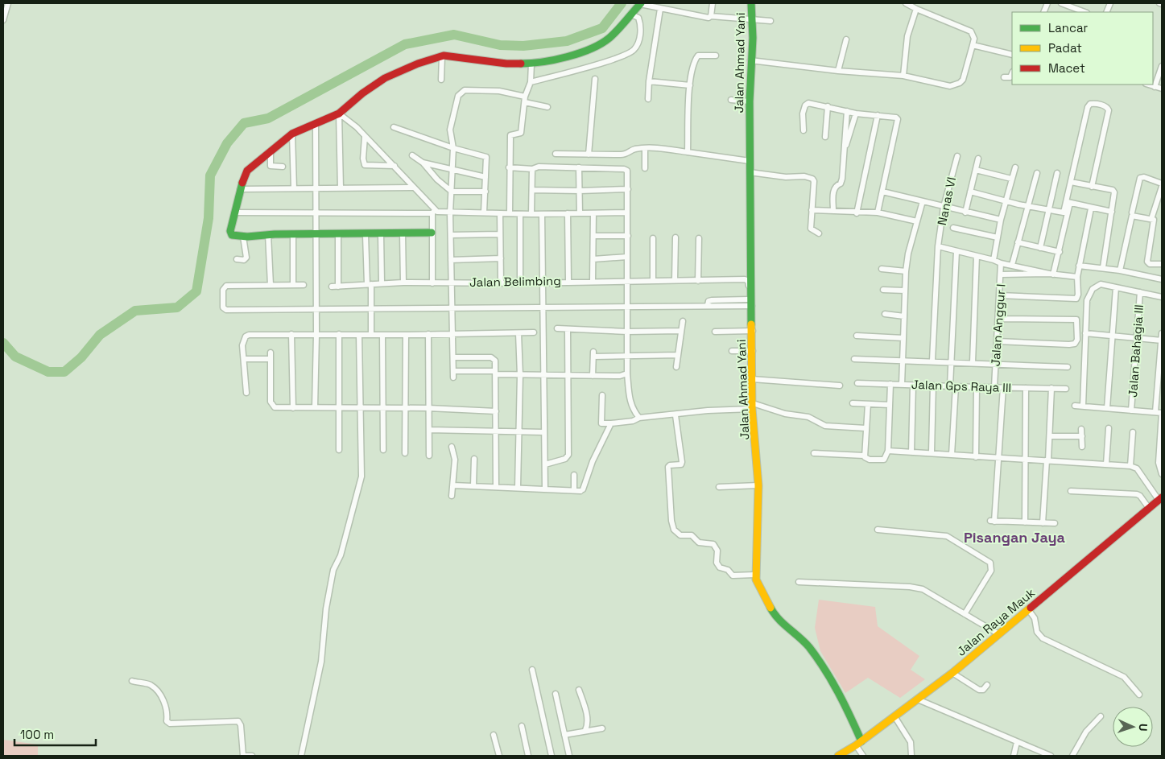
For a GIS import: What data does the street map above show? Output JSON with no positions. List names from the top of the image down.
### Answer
{
  "streets": {
    "street": [
      "Jalan Ahmad Yani",
      "Nanas VI",
      "Jalan Belimbing",
      "Jalan Anggur I",
      "Jalan Bahagia III",
      "Jalan Gps Raya III",
      "Jalan Raya Mauk"
    ]
  },
  "crossings": [
    ["Jalan Ahmad Yani", "Jalan Belimbing"],
    ["Jalan Ahmad Yani", "Jalan Raya Mauk"],
    ["Jalan Anggur I", "Jalan Gps Raya III"]
  ],
  "districts": ["Pisangan Jaya"],
  "legend": ["Lancar", "Padat", "Macet"],
  "scale_bar": "100 m",
  "north": "right"
}
